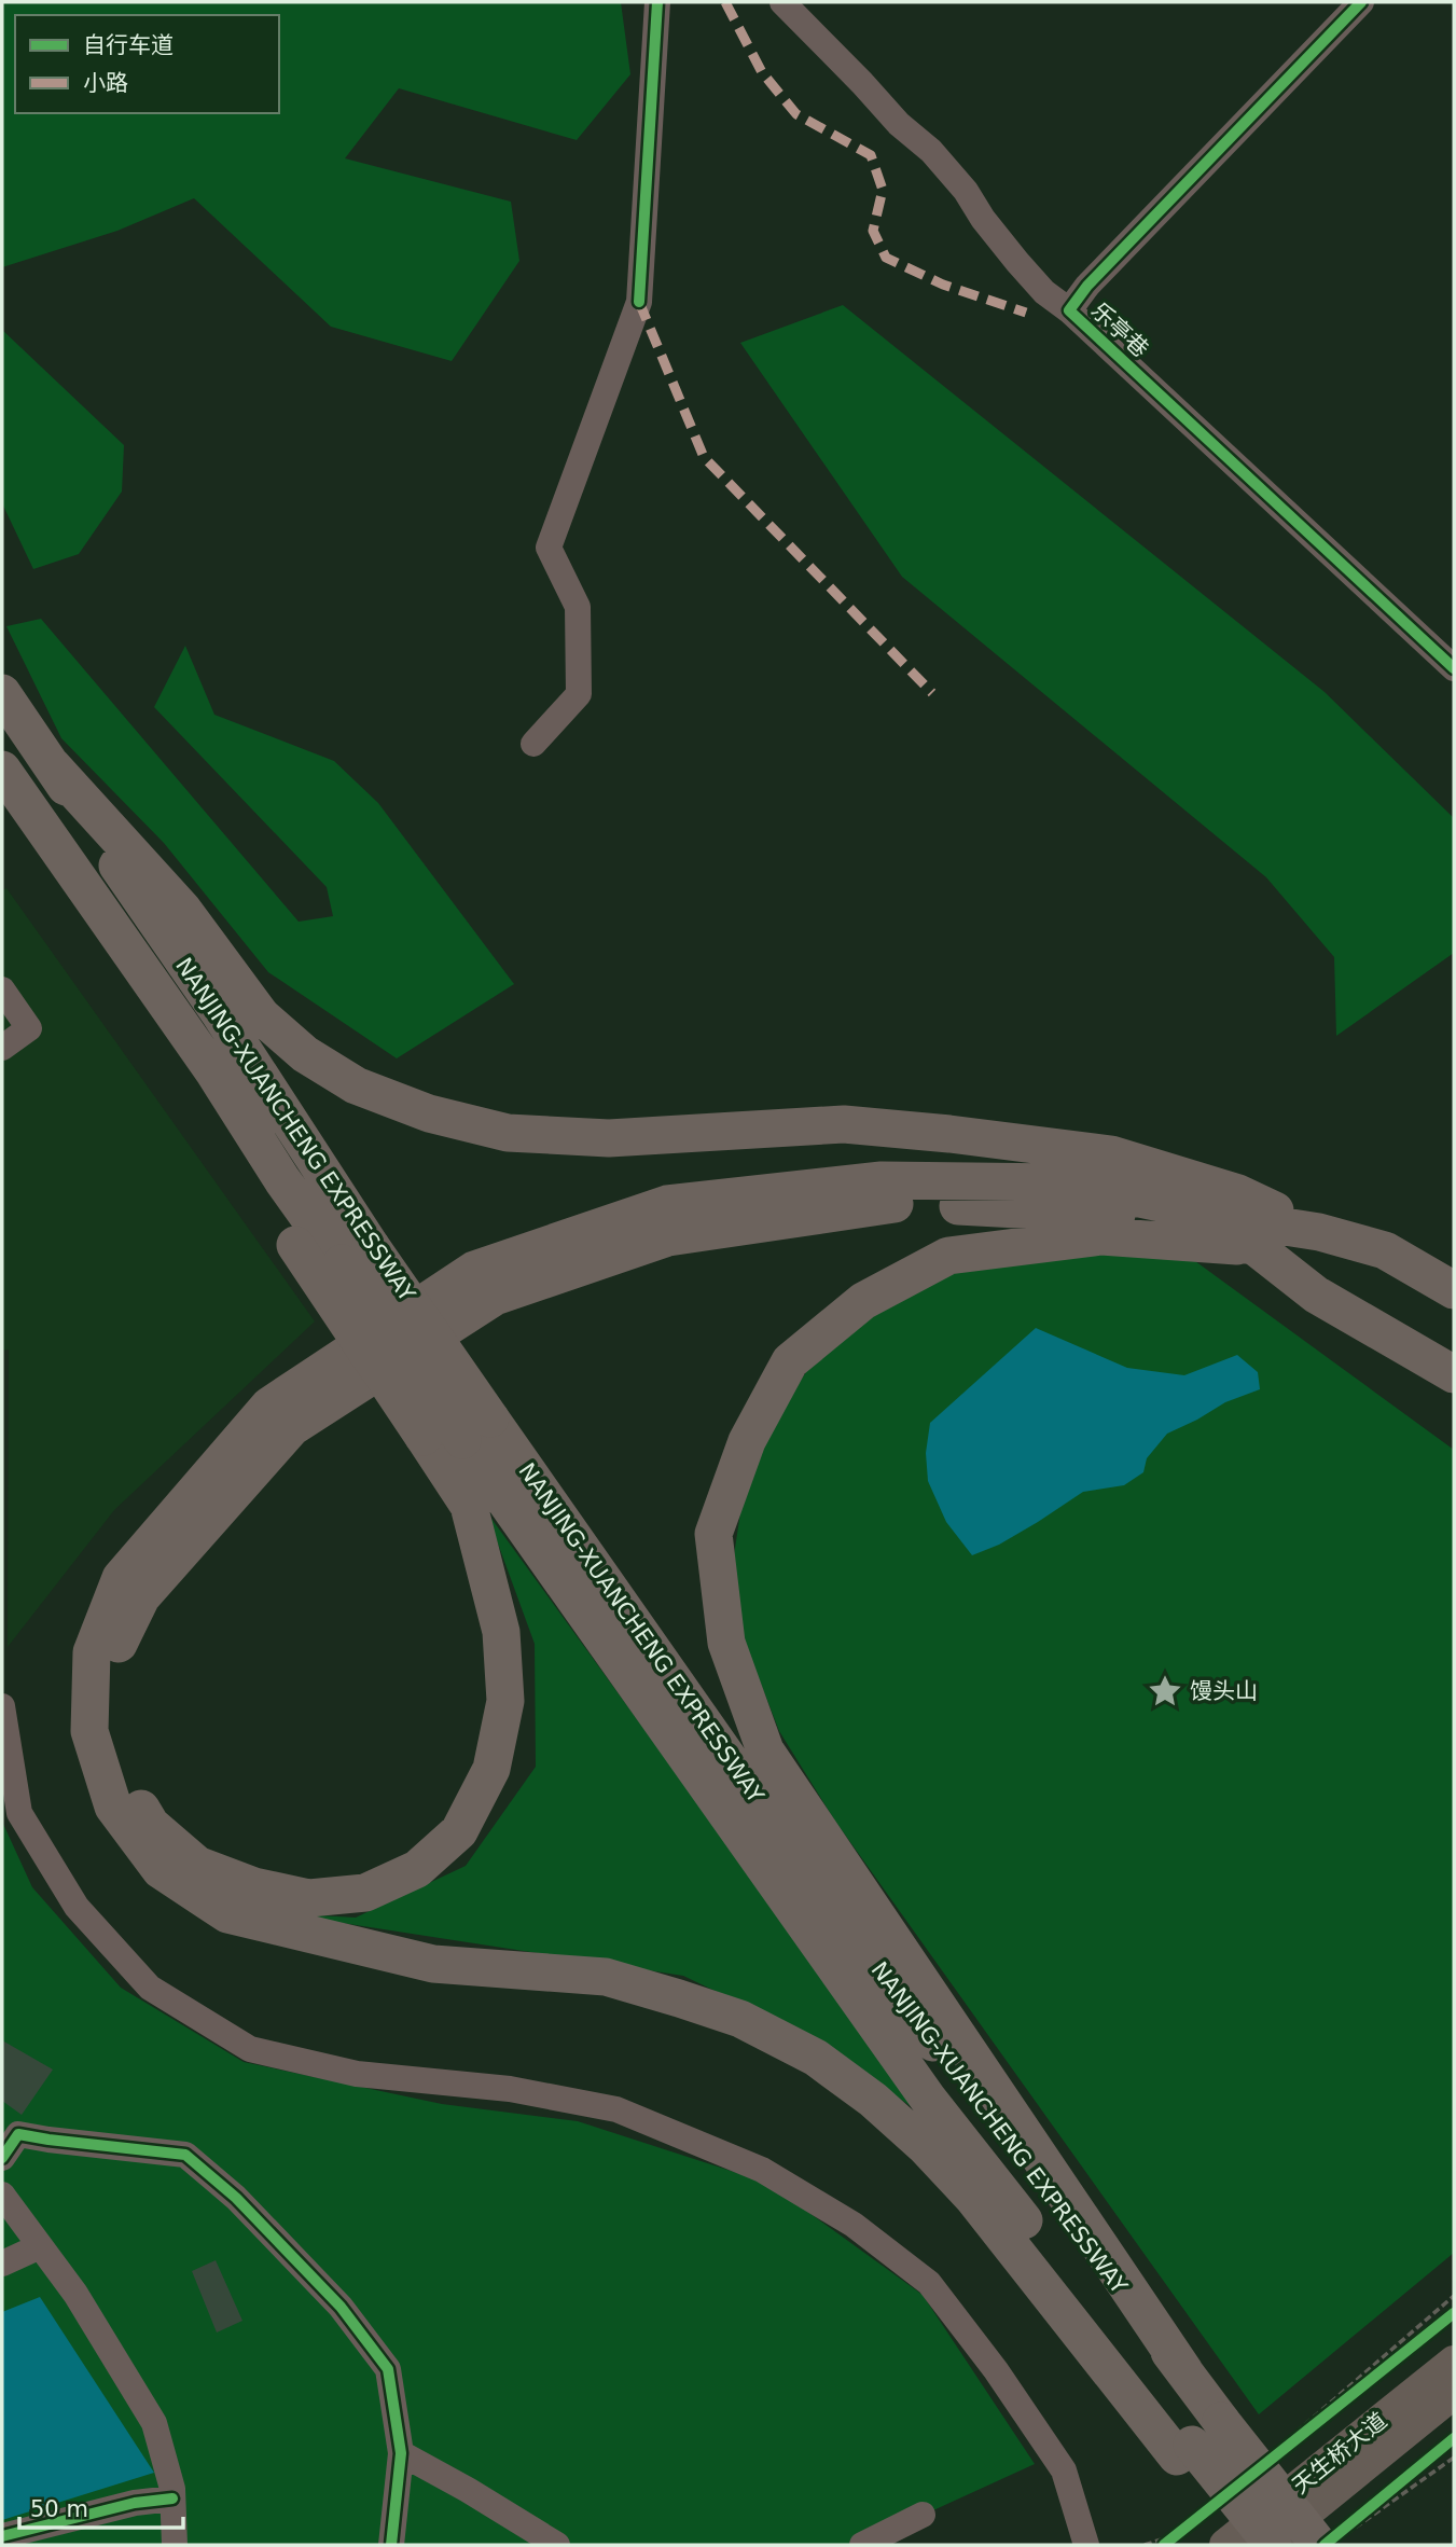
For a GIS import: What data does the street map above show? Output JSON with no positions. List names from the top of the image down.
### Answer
{
  "streets": {
    "highway": ["NANJING-XUANCHENG EXPRESSWAY"],
    "main road": ["天生桥大道"],
    "street": ["乐亭巷"]
  },
  "places": {
    "place": ["馒头山"]
  },
  "legend": ["自行车道", "小路"],
  "scale_bar": "50 m"
}
